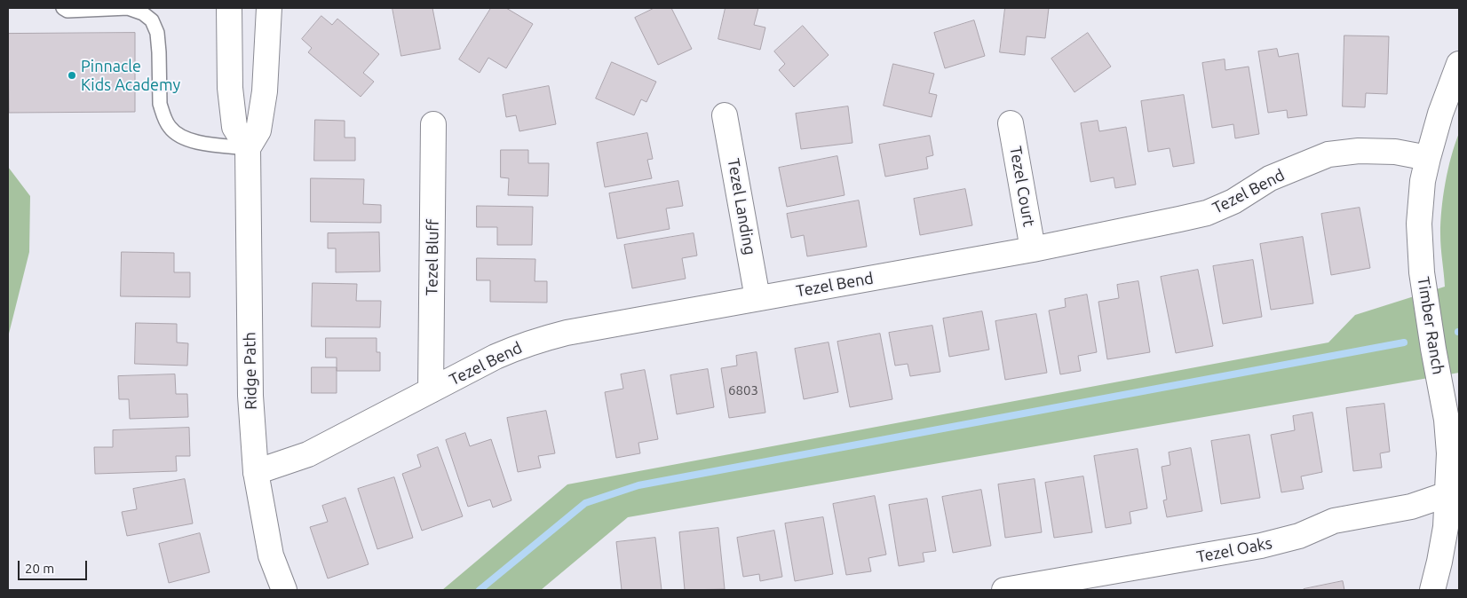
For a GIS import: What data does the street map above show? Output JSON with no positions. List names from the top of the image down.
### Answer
{
  "streets": {
    "street": [
      "Tezel Court",
      "Tezel Bend",
      "Tezel Landing",
      "Tezel Bluff",
      "Timber Ranch",
      "Ridge Path",
      "Tezel Oaks"
    ]
  },
  "crossings": [
    ["Tezel Court", "Tezel Bend"],
    ["Tezel Bend", "Tezel Landing"],
    ["Tezel Bend", "Tezel Bluff"],
    ["Tezel Bend", "Timber Ranch"],
    ["Tezel Bend", "Ridge Path"],
    ["Timber Ranch", "Tezel Oaks"]
  ],
  "places": ["Pinnacle Kids Academy"],
  "house_numbers": ["6803"],
  "scale_bar": "20 m"
}
